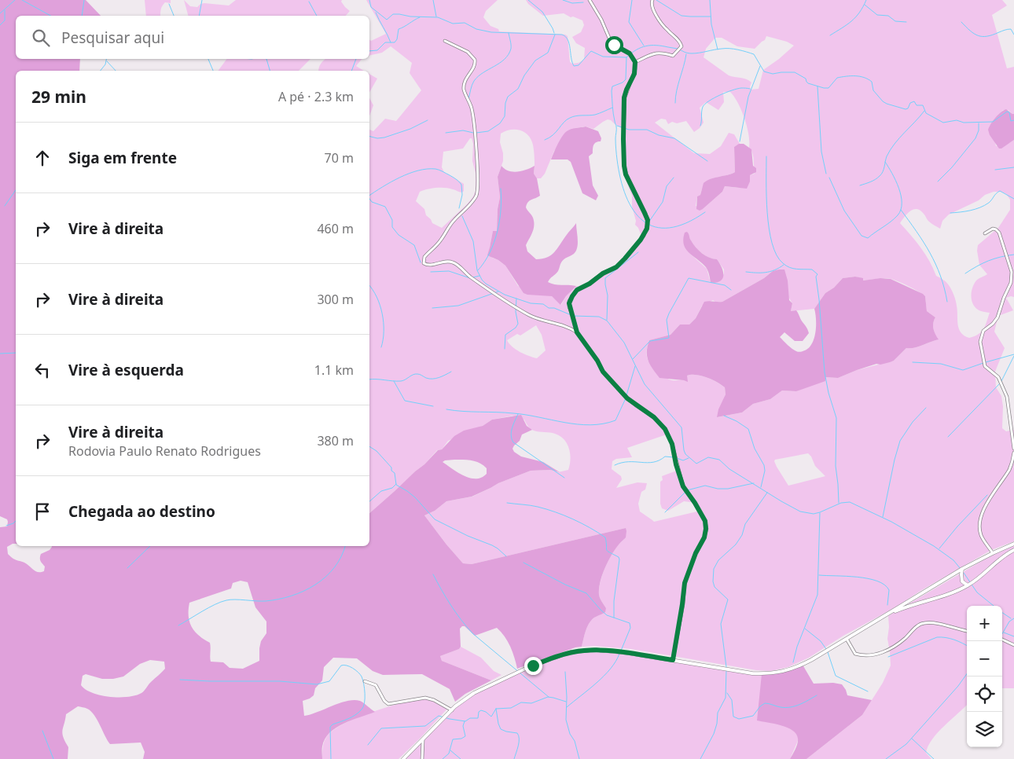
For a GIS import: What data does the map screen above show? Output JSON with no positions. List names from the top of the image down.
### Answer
{
  "page": {
    "search": "Pesquisar aqui",
    "heading": ["29 min", "A pé · 2.3 km"],
    "list": [
      ["Siga em frente", "70 m"],
      ["Vire à direita", "460 m"],
      ["Vire à direita", "300 m"],
      ["Vire à esquerda", "1.1 km"],
      ["Vire à direita", "Rodovia Paulo Renato Rodrigues", "380 m"],
      "Chegada ao destino"
    ],
    "map_buttons": ["+", "−"]
  }
}
